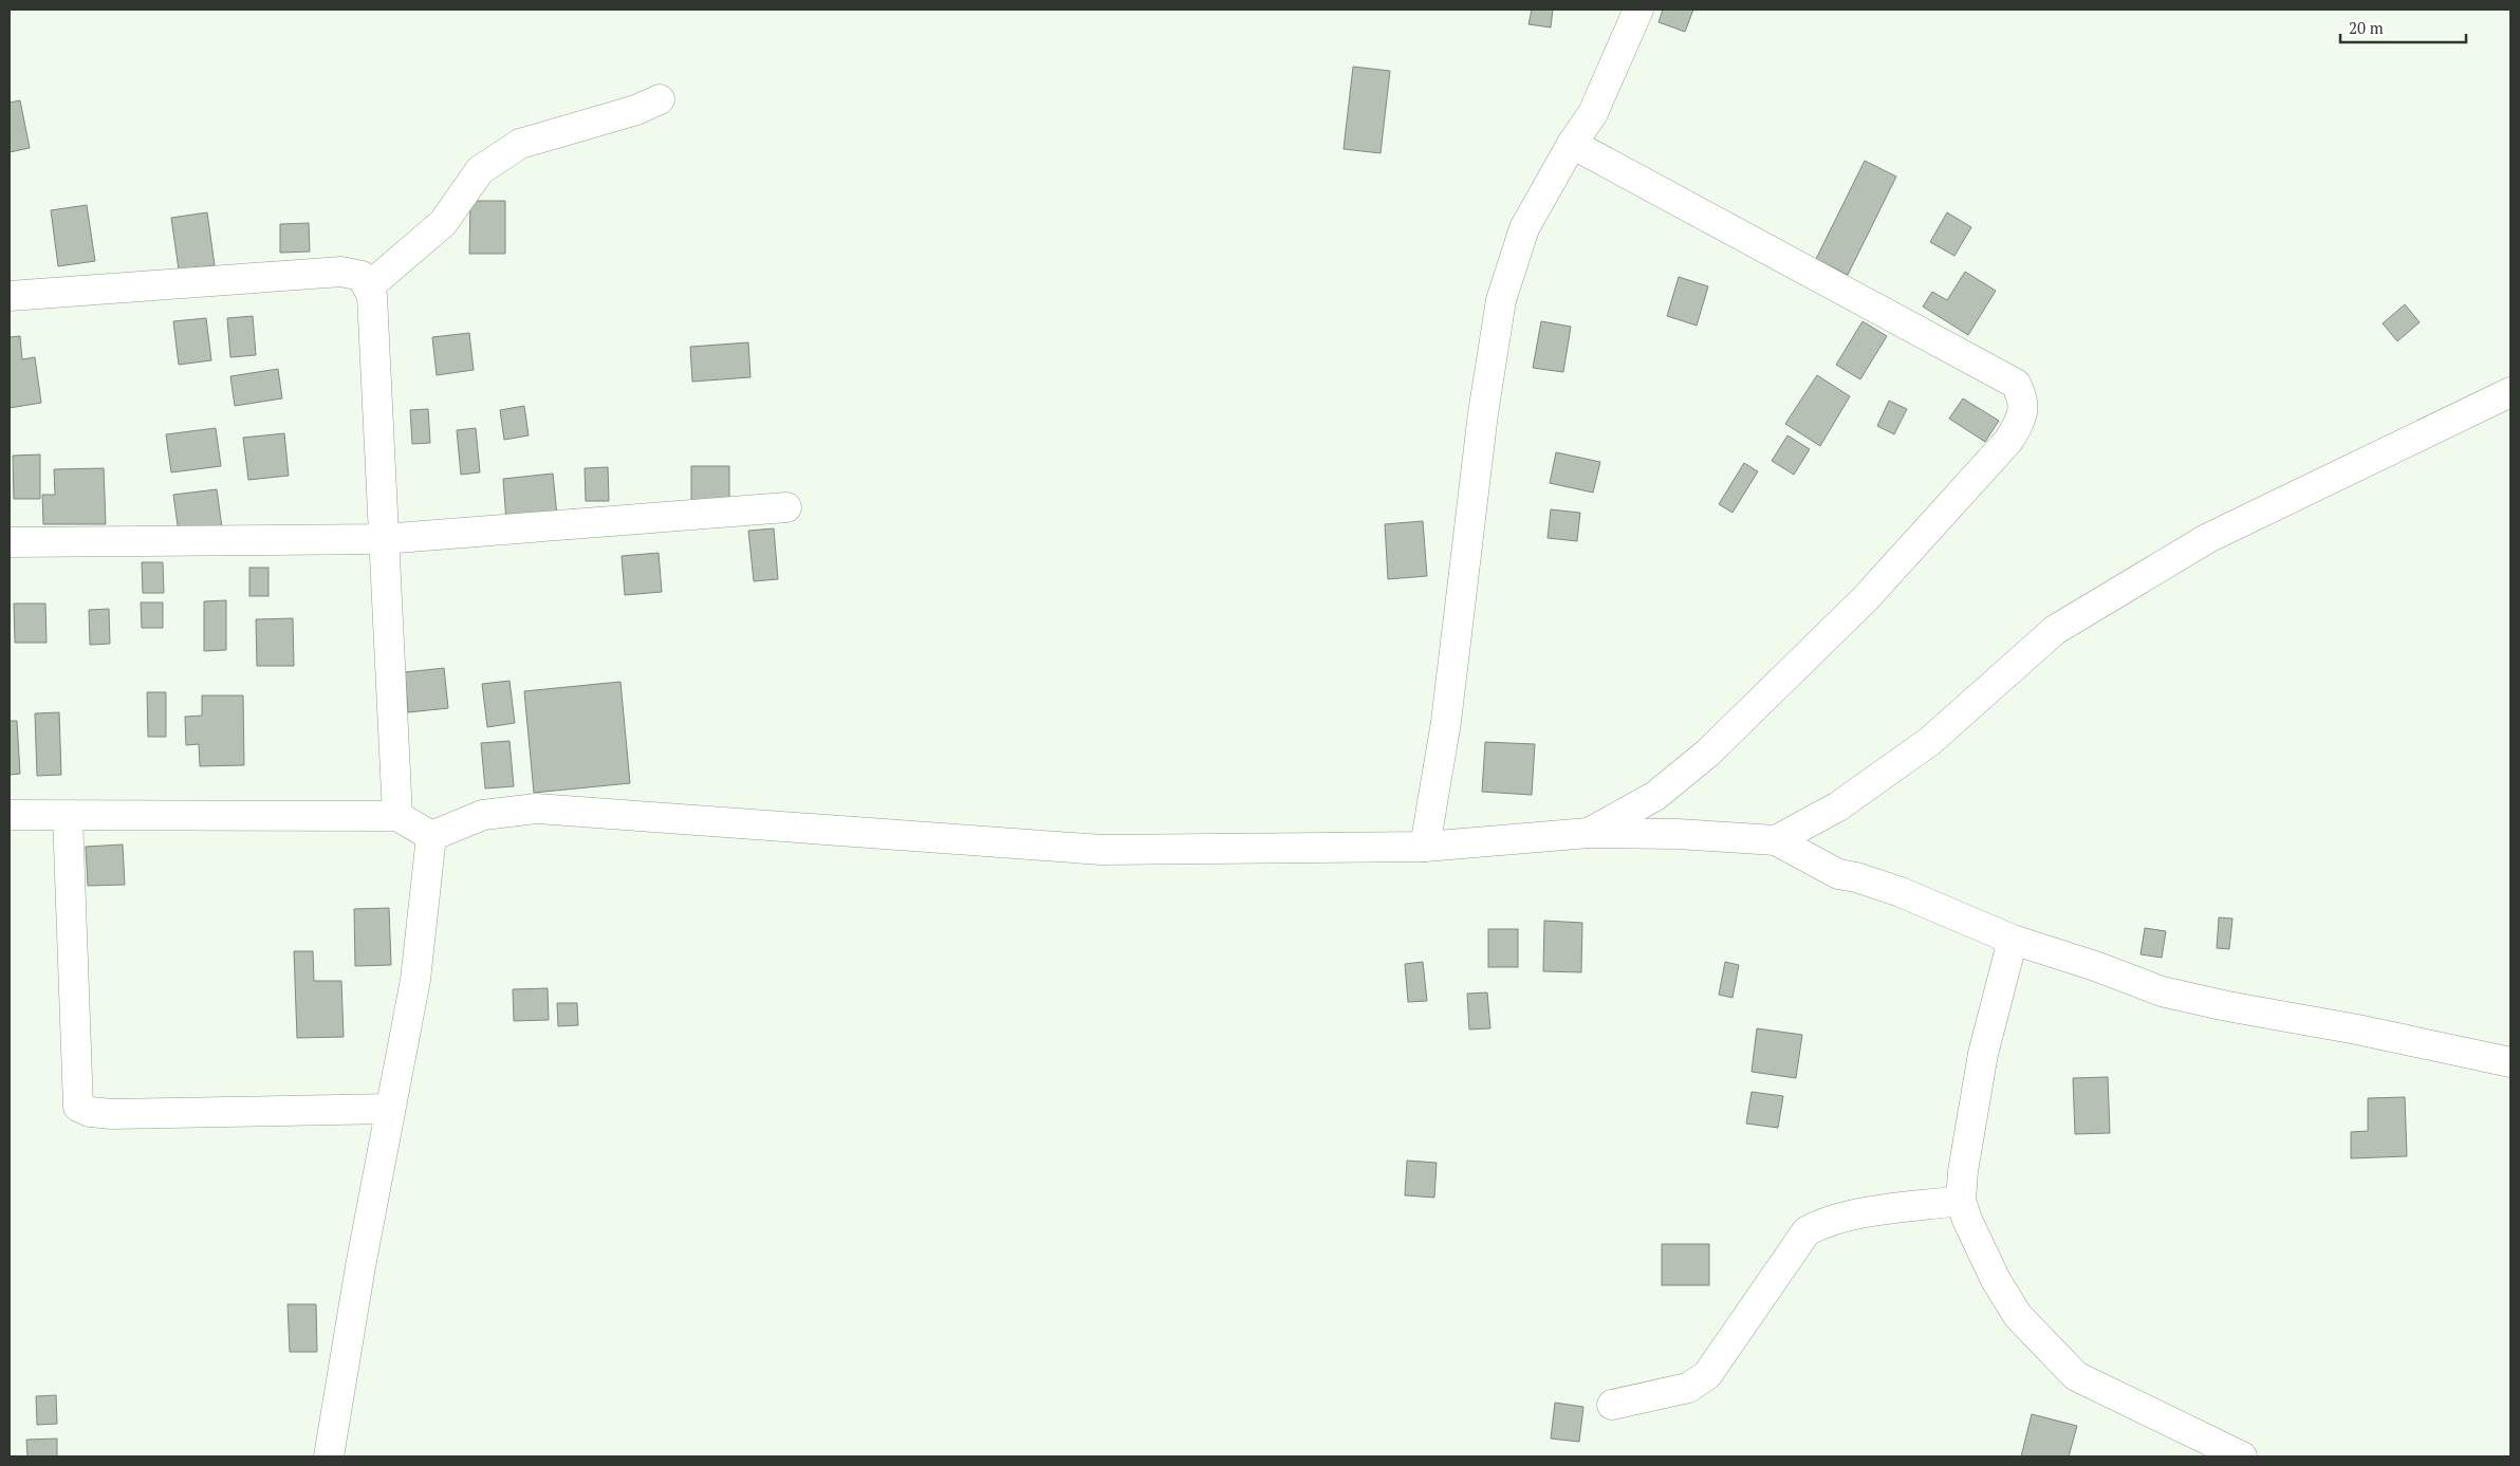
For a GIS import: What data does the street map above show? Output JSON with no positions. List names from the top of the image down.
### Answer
{
  "scale_bar": "20 m"
}
